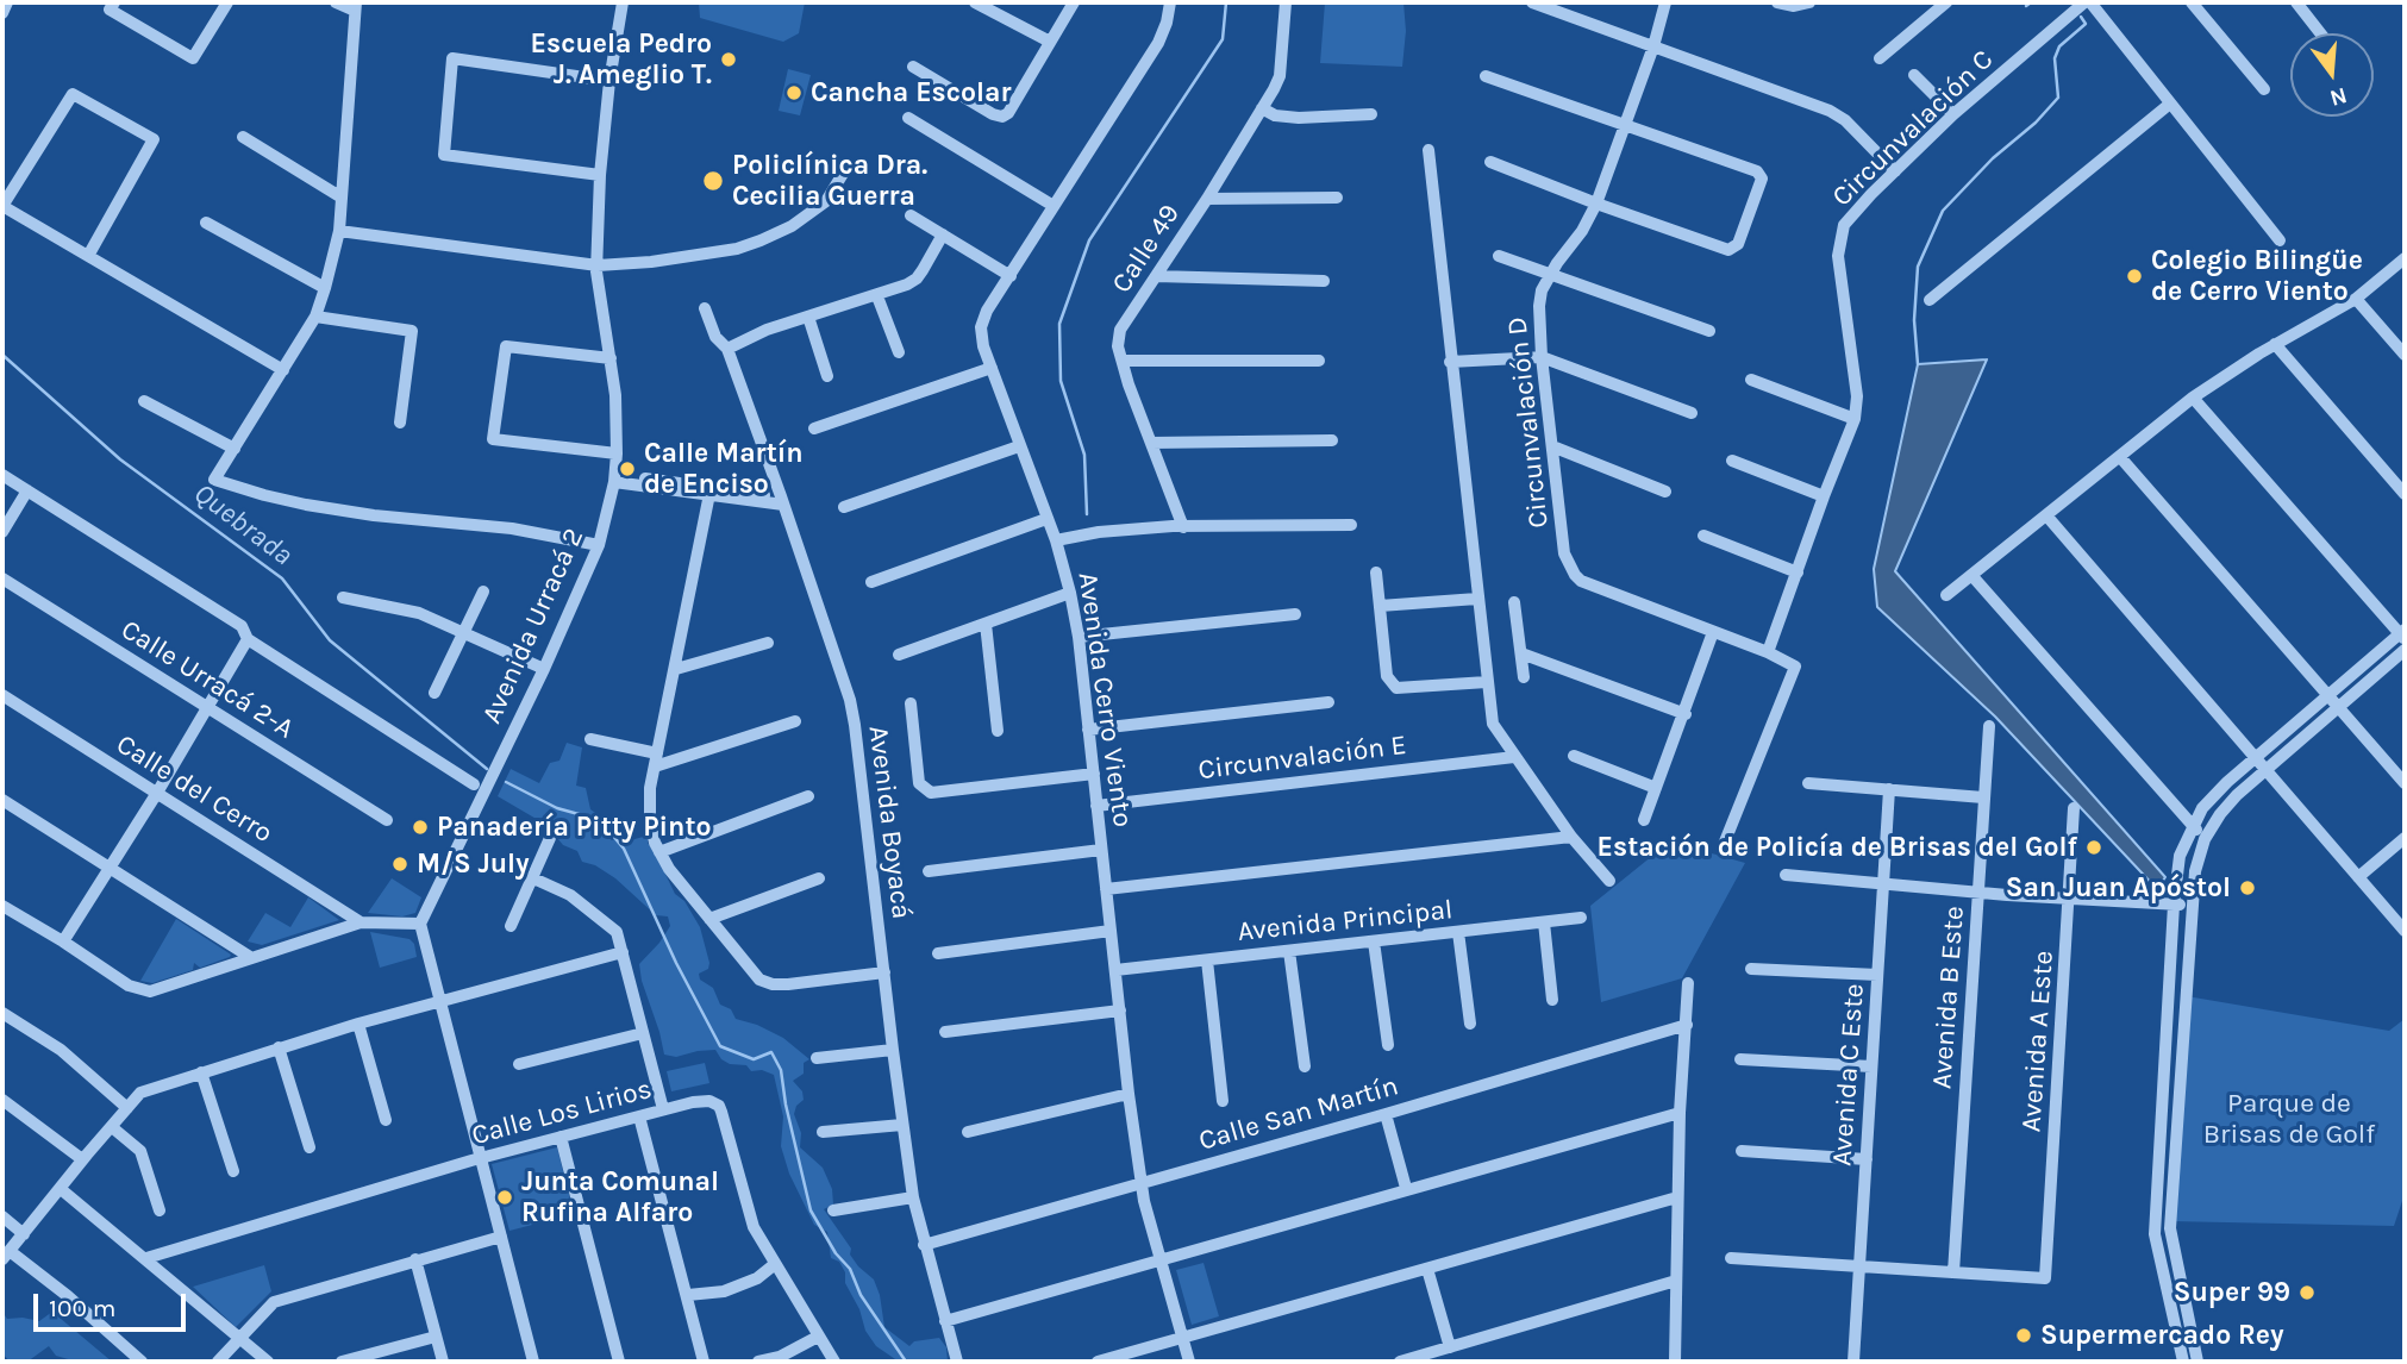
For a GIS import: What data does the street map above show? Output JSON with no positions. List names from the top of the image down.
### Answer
{
  "streets": {
    "street": [
      "Circunvalación C",
      "Calle 49",
      "Circunvalación D",
      "Avenida Urracá 2",
      "Calle Urracá 2-A",
      "Avenida Cerro Viento",
      "Circunvalación E",
      "Calle del Cerro",
      "Avenida Boyacá",
      "Avenida Principal",
      "Avenida B Este",
      "Avenida A Este",
      "Avenida C Este",
      "Calle Los Lirios",
      "Calle San Martín"
    ]
  },
  "crossings": [
    ["Avenida Cerro Viento", "Circunvalación E"],
    ["Avenida Cerro Viento", "Avenida Principal"],
    ["Avenida Cerro Viento", "Calle San Martín"],
    ["Avenida Boyacá", "Calle San Martín"],
    ["Avenida B Este", "Avenida A Este"]
  ],
  "water": ["Quebrada"],
  "parks": ["Parque de Brisas de Golf"],
  "places": [
    "Escuela Pedro J. Ameglio T.",
    "Cancha Escolar",
    "Policlínica Dra. Cecilia Guerra",
    "Colegio Bilingüe de Cerro Viento",
    "Calle Martín de Enciso",
    "Panadería Pitty Pinto",
    "Estación de Policía de Brisas del Golf",
    "M/S July",
    "San Juan Apóstol",
    "Junta Comunal Rufina Alfaro",
    "Super 99",
    "Supermercado Rey"
  ],
  "scale_bar": "100 m",
  "north": "bottom"
}
